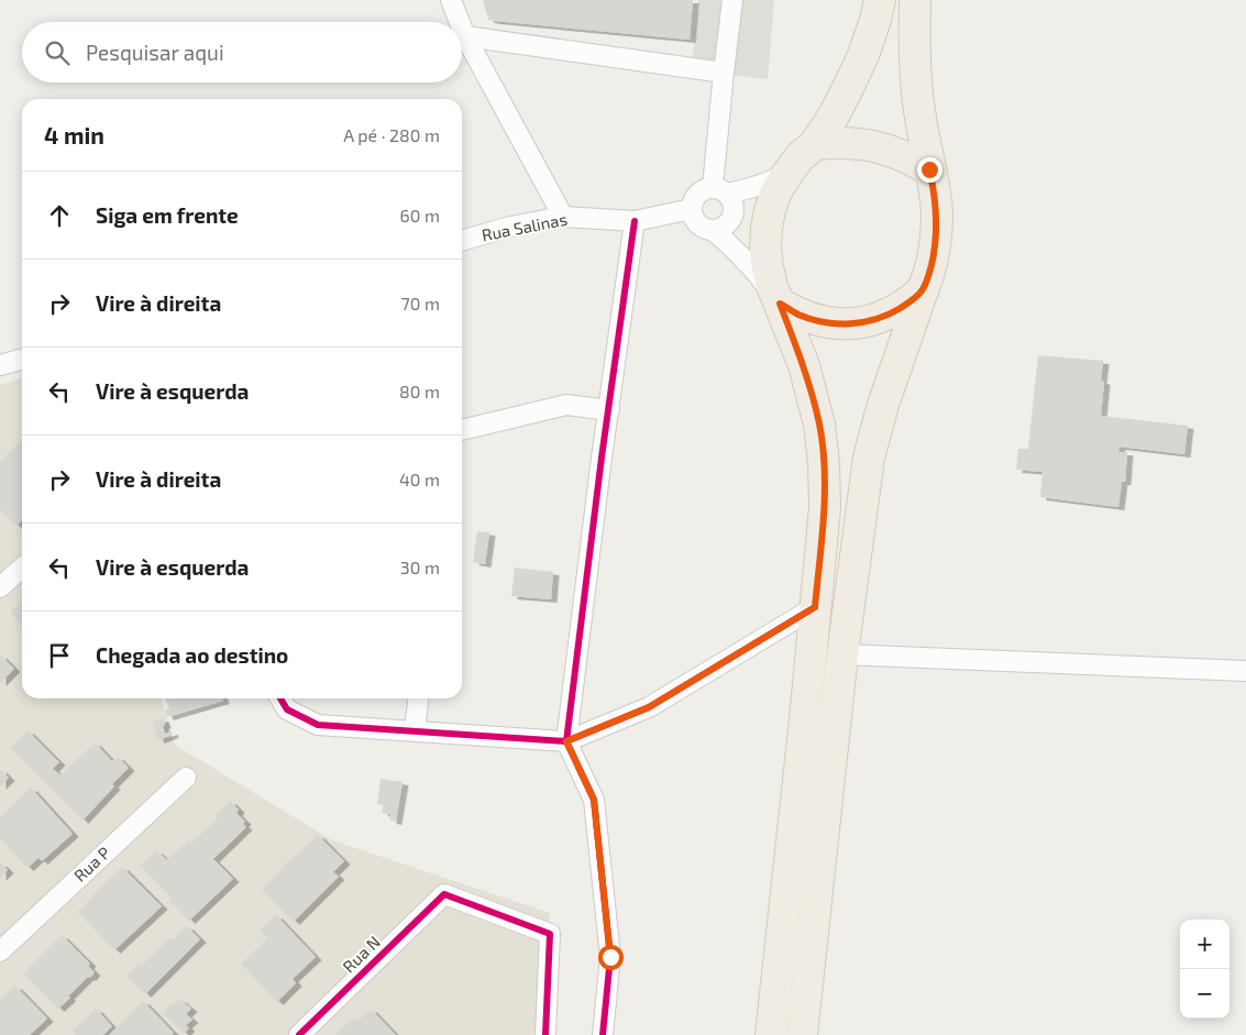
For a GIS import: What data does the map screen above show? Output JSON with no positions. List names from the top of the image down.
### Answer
{
  "streets": {
    "street": ["Rua Salinas", "Rua P", "Rua N"]
  },
  "page": {
    "search": "Pesquisar aqui",
    "heading": ["4 min", "A pé · 280 m"],
    "list": [
      ["Siga em frente", "60 m"],
      ["Vire à direita", "70 m"],
      ["Vire à esquerda", "80 m"],
      ["Vire à direita", "40 m"],
      ["Vire à esquerda", "30 m"],
      "Chegada ao destino"
    ],
    "map_buttons": ["+", "−"]
  }
}
